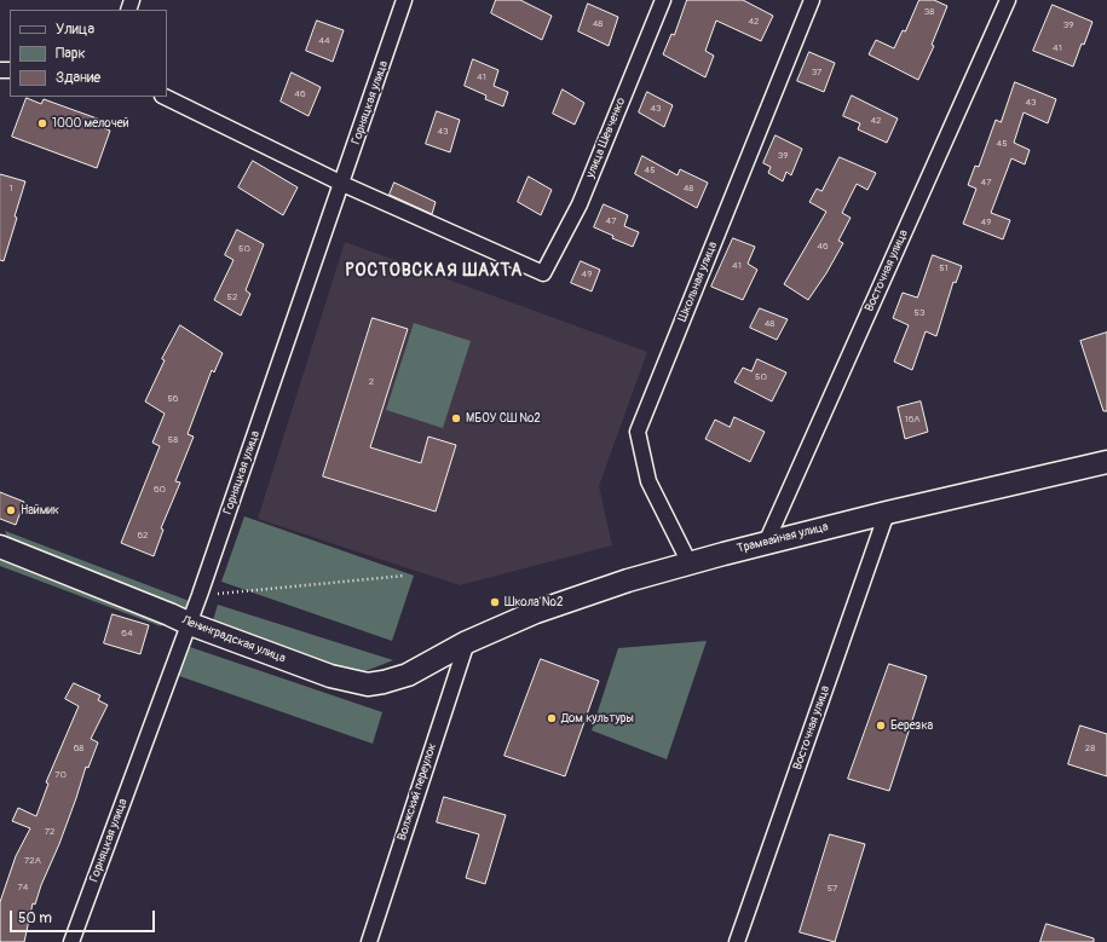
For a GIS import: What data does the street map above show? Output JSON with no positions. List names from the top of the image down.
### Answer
{
  "streets": {
    "street": [
      "Горняцкая улица",
      "улица Шевченко",
      "Восточная улица",
      "Школьная улица",
      "Трамвайная улица",
      "Ленинградская улица",
      "Волжский переулок"
    ]
  },
  "crossings": [
    ["Горняцкая улица", "улица Шевченко"],
    ["Горняцкая улица", "Ленинградская улица"],
    ["Восточная улица", "Трамвайная улица"],
    ["Школьная улица", "Трамвайная улица"],
    ["Трамвайная улица", "Ленинградская улица"],
    ["Трамвайная улица", "Волжский переулок"],
    ["Ленинградская улица", "Волжский переулок"]
  ],
  "districts": ["РОСТОВСКАЯ ШАХТА"],
  "places": [
    "1000 мелочей",
    "МБОУ СШ №2",
    "Наймик",
    "Школа №2",
    "Дом культуры",
    "Березка"
  ],
  "house_numbers": [
    "38",
    "42",
    "48",
    "39",
    "44",
    "41",
    "37",
    "41",
    "46",
    "43",
    "43",
    "42",
    "43",
    "45",
    "39",
    "45",
    "47",
    "1",
    "48",
    "47",
    "49",
    "46",
    "50",
    "41",
    "51",
    "49",
    "52",
    "53",
    "48",
    "50",
    "2",
    "56",
    "16А",
    "58",
    "60",
    "62",
    "64",
    "68",
    "28",
    "70",
    "72",
    "72А",
    "74",
    "57"
  ],
  "legend": ["Улица", "Парк", "Здание"],
  "scale_bar": "50 m"
}
